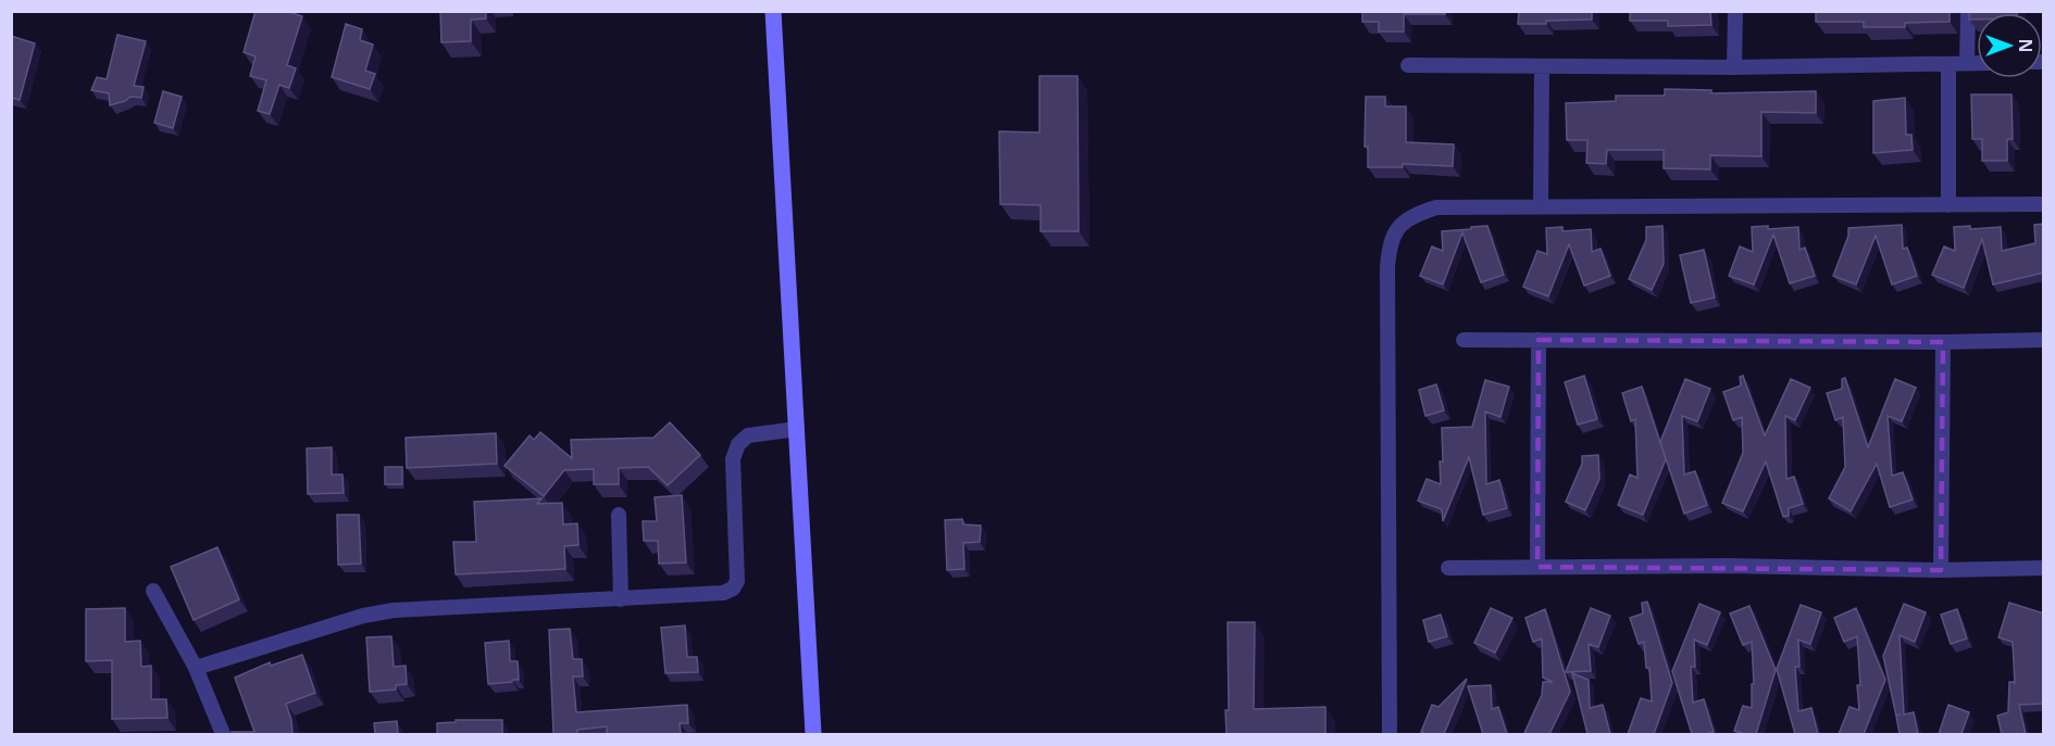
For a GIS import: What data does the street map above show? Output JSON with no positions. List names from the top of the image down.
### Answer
{
  "north": "right"
}
